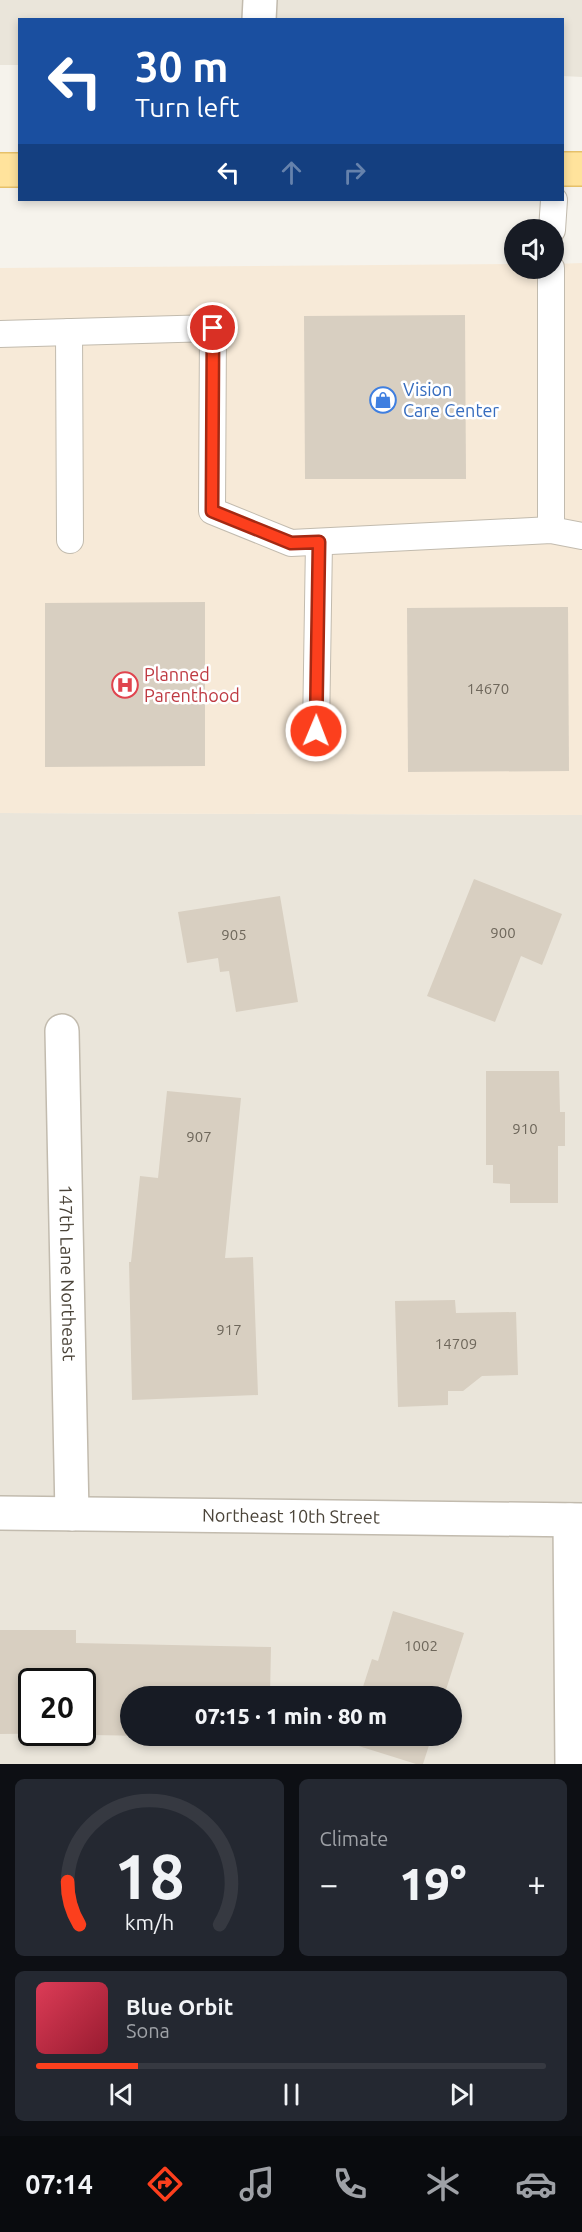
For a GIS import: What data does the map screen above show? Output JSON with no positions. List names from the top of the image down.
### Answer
{
  "streets": {
    "street": ["147th Lane Northeast", "Northeast 10th Street"]
  },
  "crossings": [
    ["147th Lane Northeast", "Northeast 10th Street"]
  ],
  "places": {
    "shop": ["Vision Care Center"],
    "hospital": ["Planned Parenthood"]
  },
  "house_numbers": [
    "14670",
    "900",
    "905",
    "910",
    "907",
    "917",
    "14709",
    "1002"
  ],
  "page": {
    "turn": ["30 m", "Turn left"],
    "limit": "20",
    "trip": "07:15 · 1 min · 80 m",
    "tile": "Climate",
    "heat": ["−", "19°", "+"],
    "song": ["Blue Orbit", "Sona"],
    "tabs": "07:14",
    "gauge": ["18", "km/h"]
  }
}
